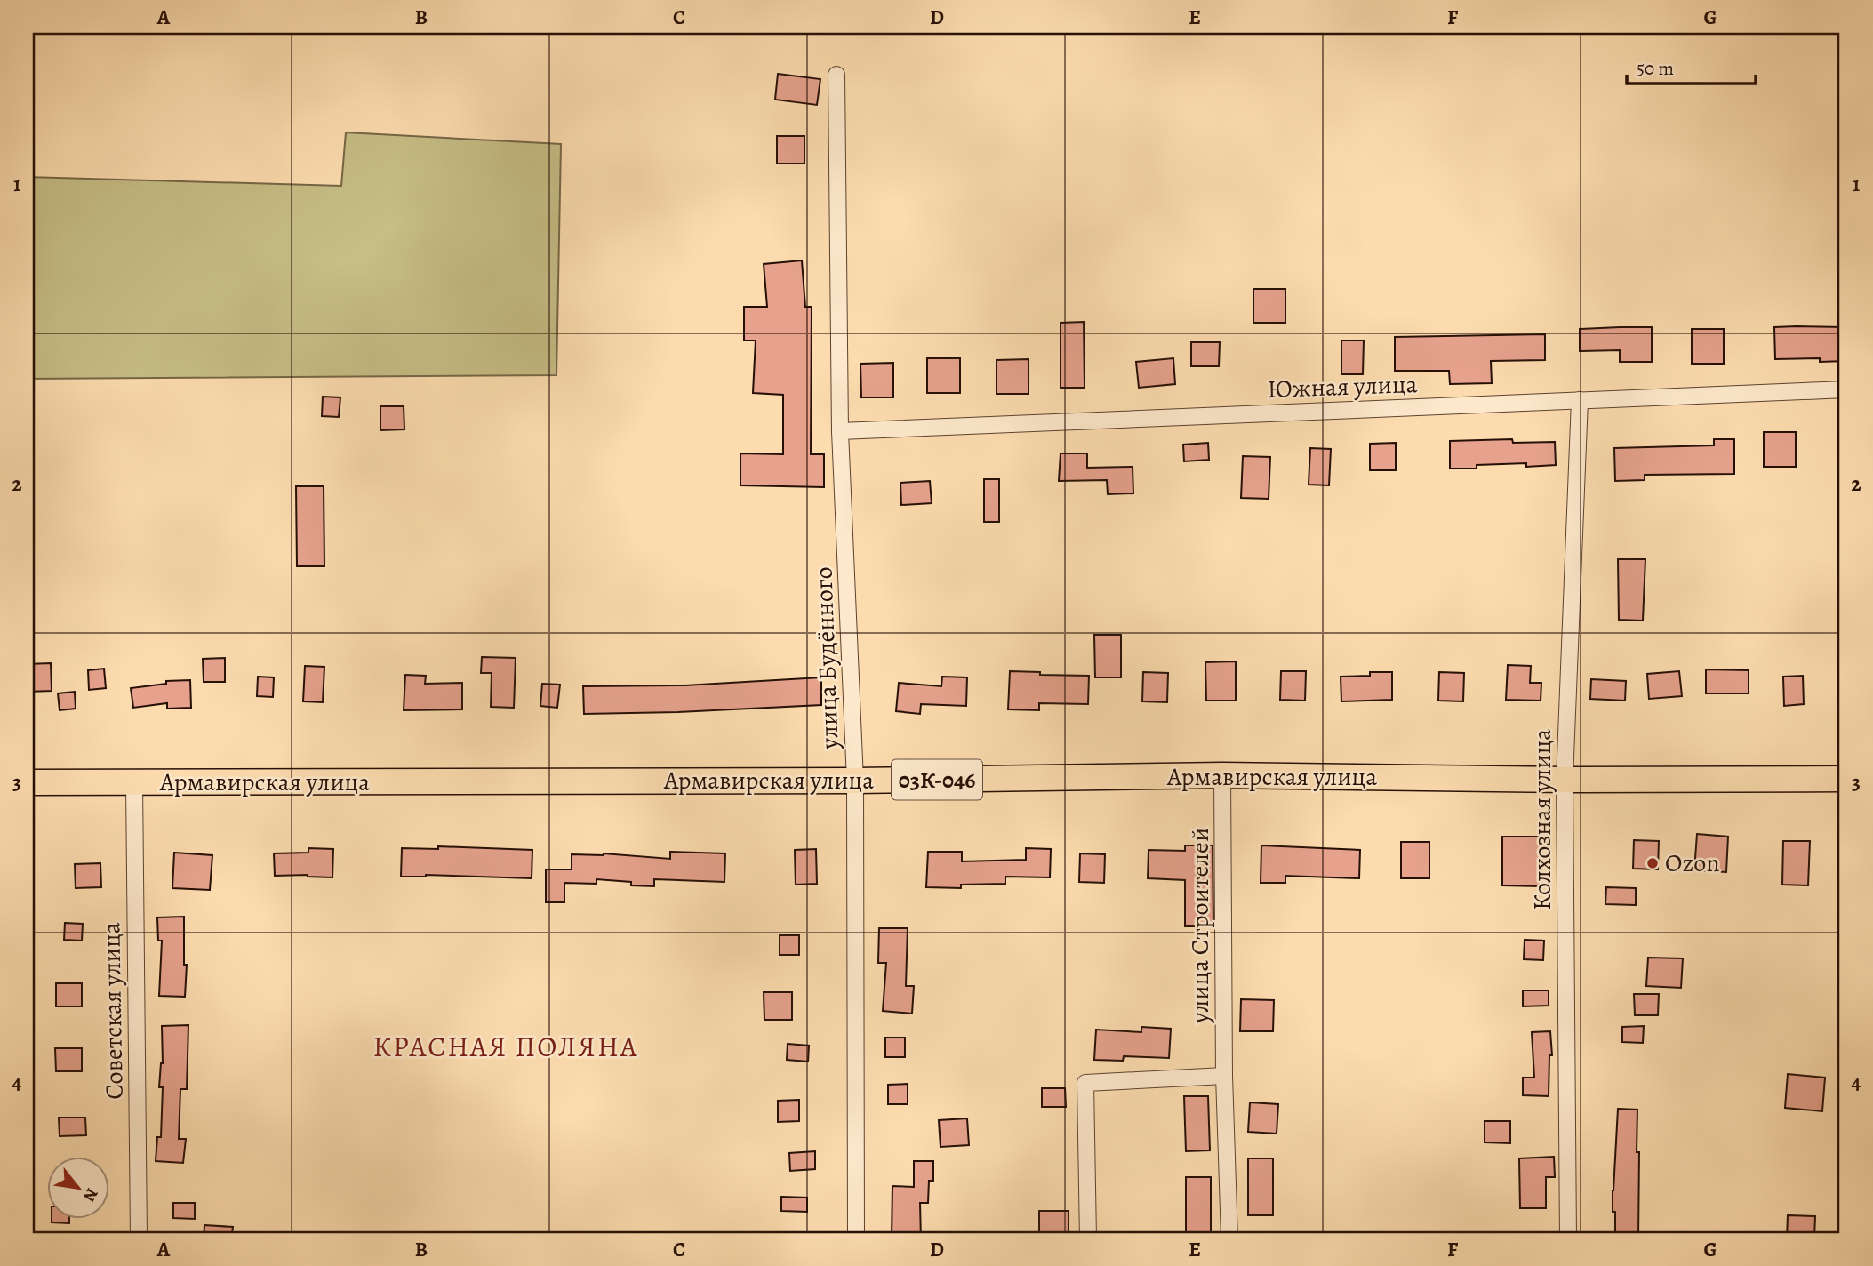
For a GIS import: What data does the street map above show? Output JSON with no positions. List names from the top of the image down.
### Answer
{
  "streets": {
    "main road": ["Армавирская улица", "03К-046"],
    "street": [
      "Южная улица",
      "улица Будённого",
      "Колхозная улица",
      "улица Строителей",
      "Советская улица"
    ]
  },
  "crossings": [
    ["Южная улица", "улица Будённого"],
    ["Южная улица", "Колхозная улица"],
    ["улица Будённого", "Армавирская улица"],
    ["Армавирская улица", "Колхозная улица"],
    ["Армавирская улица", "улица Строителей"],
    ["Армавирская улица", "Советская улица"]
  ],
  "districts": ["КРАСНАЯ ПОЛЯНА"],
  "places": ["Ozon"],
  "scale_bar": "50 m",
  "north": "bottom right",
  "grid": {
    "columns": [
      "A",
      "B",
      "C",
      "D",
      "E",
      "F",
      "G"
    ],
    "rows": [
      "1",
      "2",
      "3",
      "4"
    ]
  }
}
